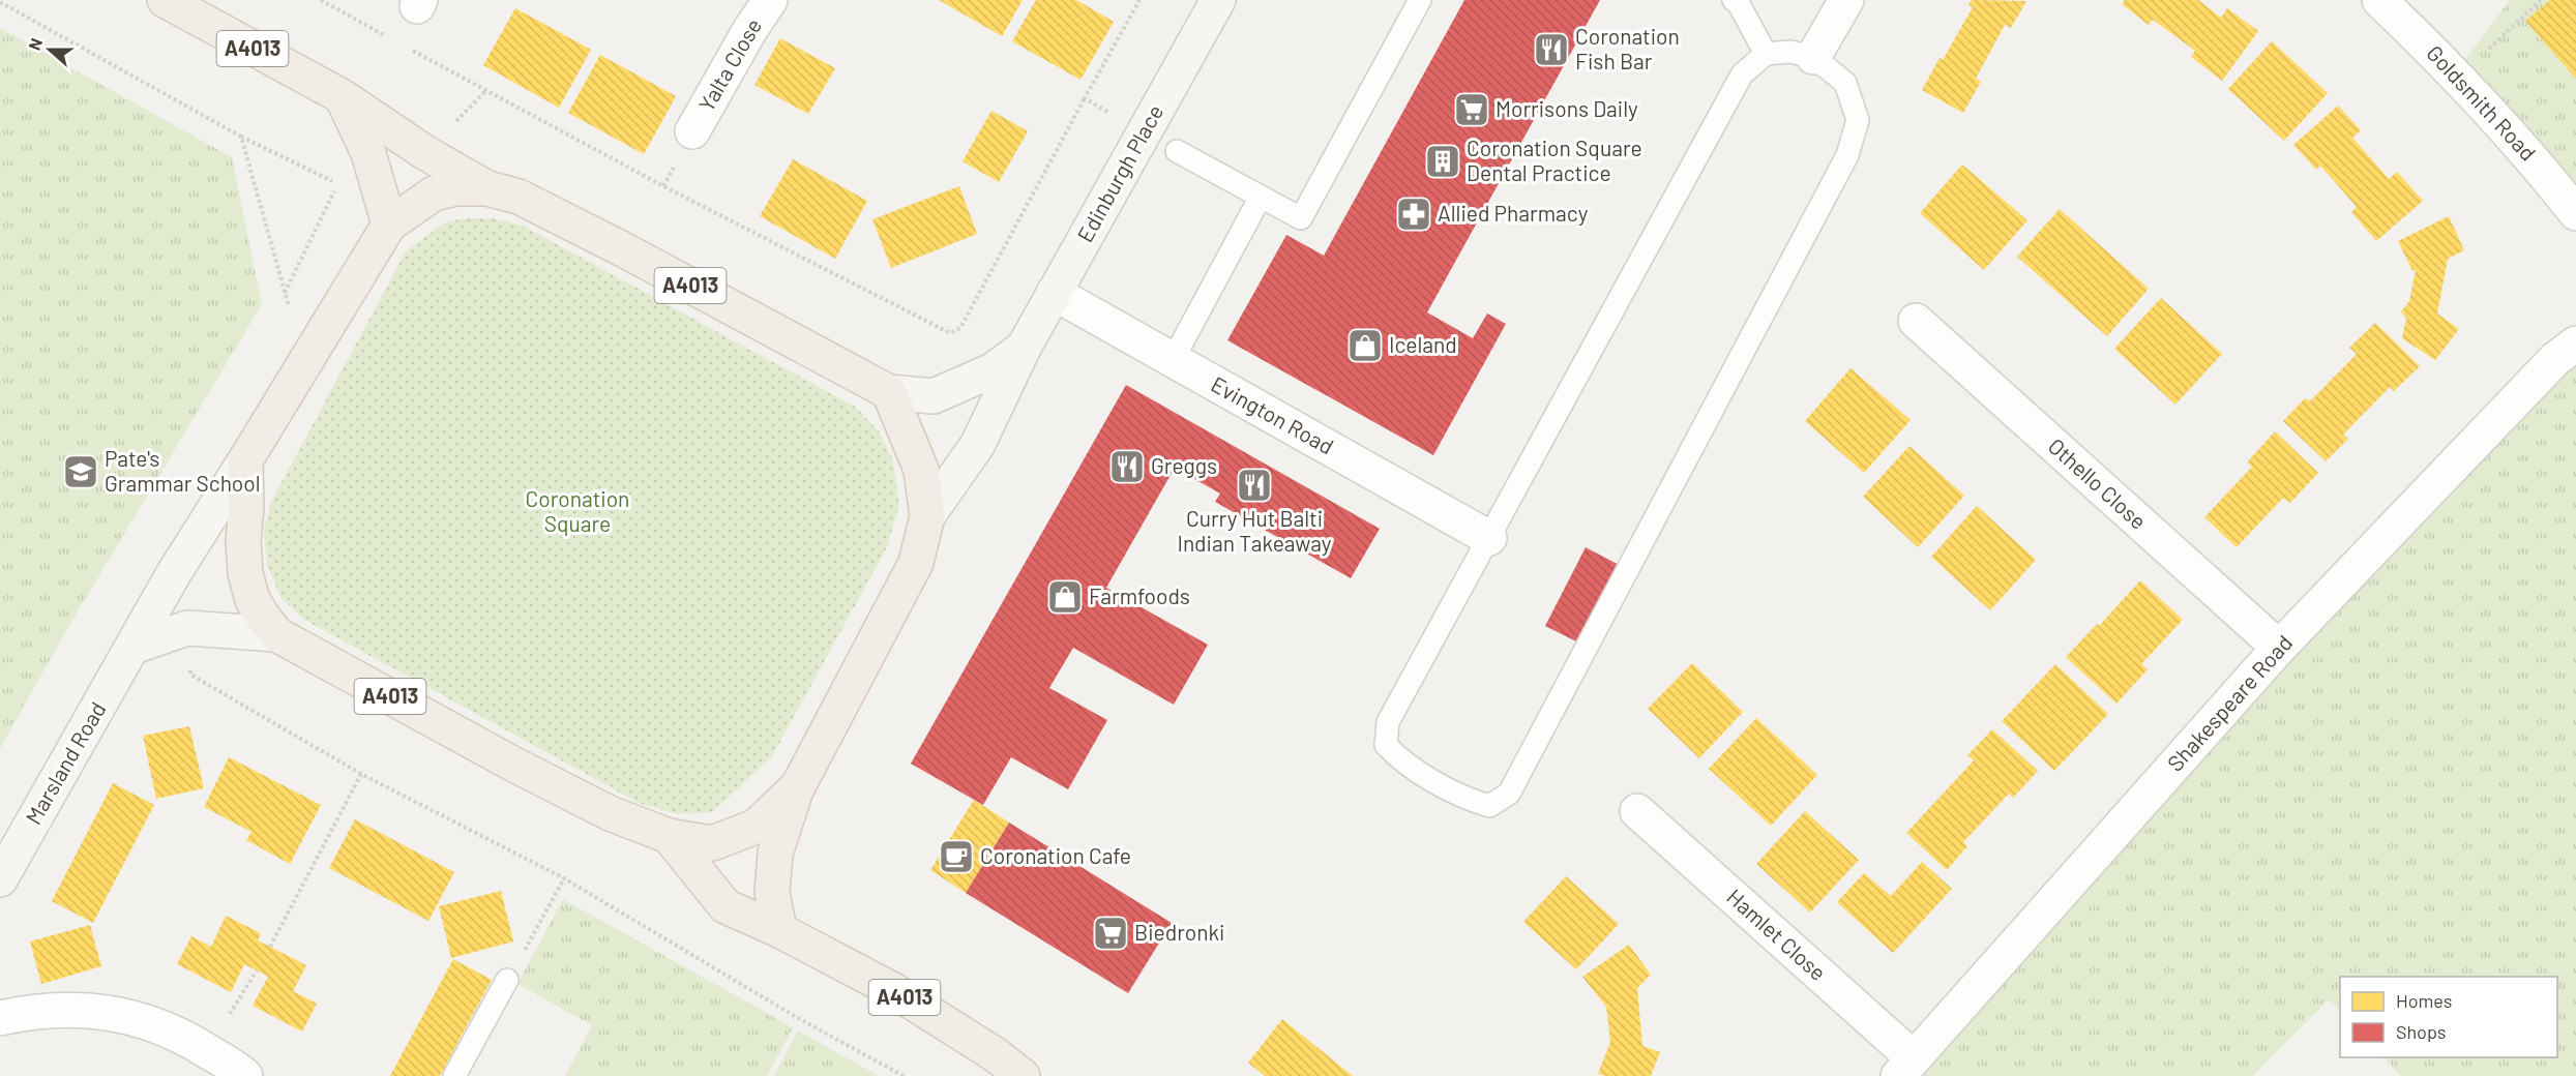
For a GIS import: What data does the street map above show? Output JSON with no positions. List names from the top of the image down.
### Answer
{
  "streets": {
    "main road": ["A4013"],
    "street": [
      "Yalta Close",
      "Goldsmith Road",
      "Edinburgh Place",
      "Evington Road",
      "Othello Close",
      "Shakespeare Road",
      "Marsland Road",
      "Hamlet Close"
    ]
  },
  "crossings": [
    ["A4013", "Edinburgh Place"],
    ["A4013", "Marsland Road"],
    ["Edinburgh Place", "Evington Road"],
    ["Othello Close", "Shakespeare Road"],
    ["Shakespeare Road", "Hamlet Close"]
  ],
  "parks": ["Coronation Square"],
  "places": {
    "restaurant": ["Coronation Fish Bar", "Greggs", "Curry Hut Balti Indian Takeaway"],
    "supermarket": ["Morrisons Daily", "Biedronki"],
    "building": ["Coronation Square Dental Practice"],
    "pharmacy": ["Allied Pharmacy"],
    "shop": ["Iceland", "Farmfoods"],
    "school or university": ["Pate's Grammar School"],
    "cafe": ["Coronation Cafe"]
  },
  "legend": ["Homes", "Shops"],
  "north": "left"
}
